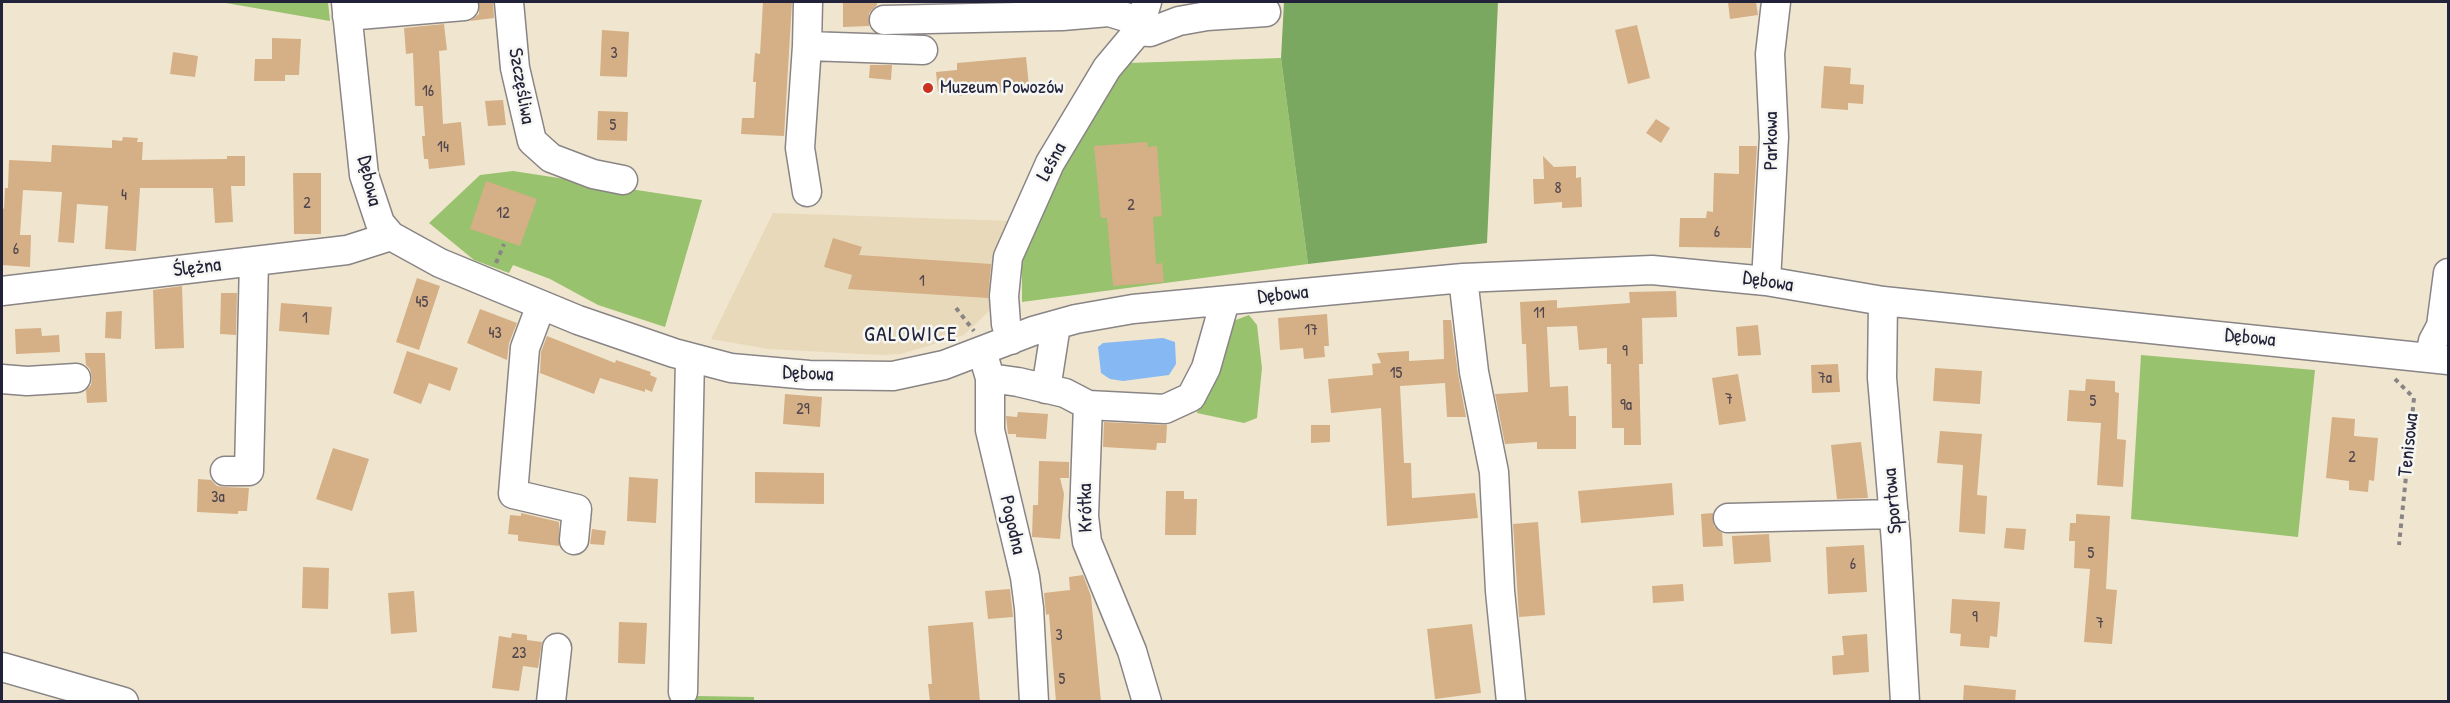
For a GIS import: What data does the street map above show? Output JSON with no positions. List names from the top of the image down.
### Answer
{
  "streets": {
    "street": [
      "Szczęśliwa",
      "Parkowa",
      "Leśna",
      "Dębowa",
      "Ślężna",
      "Sportowa",
      "Krótka",
      "Pogodna"
    ],
    "path": ["Tenisowa"]
  },
  "crossings": [
    ["Parkowa", "Dębowa"],
    ["Leśna", "Dębowa"],
    ["Dębowa", "Ślężna"],
    ["Dębowa", "Tenisowa"],
    ["Dębowa", "Sportowa"],
    ["Dębowa", "Pogodna"]
  ],
  "districts": ["GALOWICE"],
  "places": ["Muzeum Powozów"],
  "house_numbers": [
    "3",
    "16",
    "5",
    "14",
    "8",
    "4",
    "2",
    "2",
    "12",
    "6",
    "6",
    "1",
    "45",
    "11",
    "1",
    "17",
    "43",
    "9",
    "15",
    "7a",
    "7",
    "5",
    "9a",
    "29",
    "2",
    "3a",
    "5",
    "6",
    "9",
    "7",
    "3",
    "23",
    "5"
  ]
}
